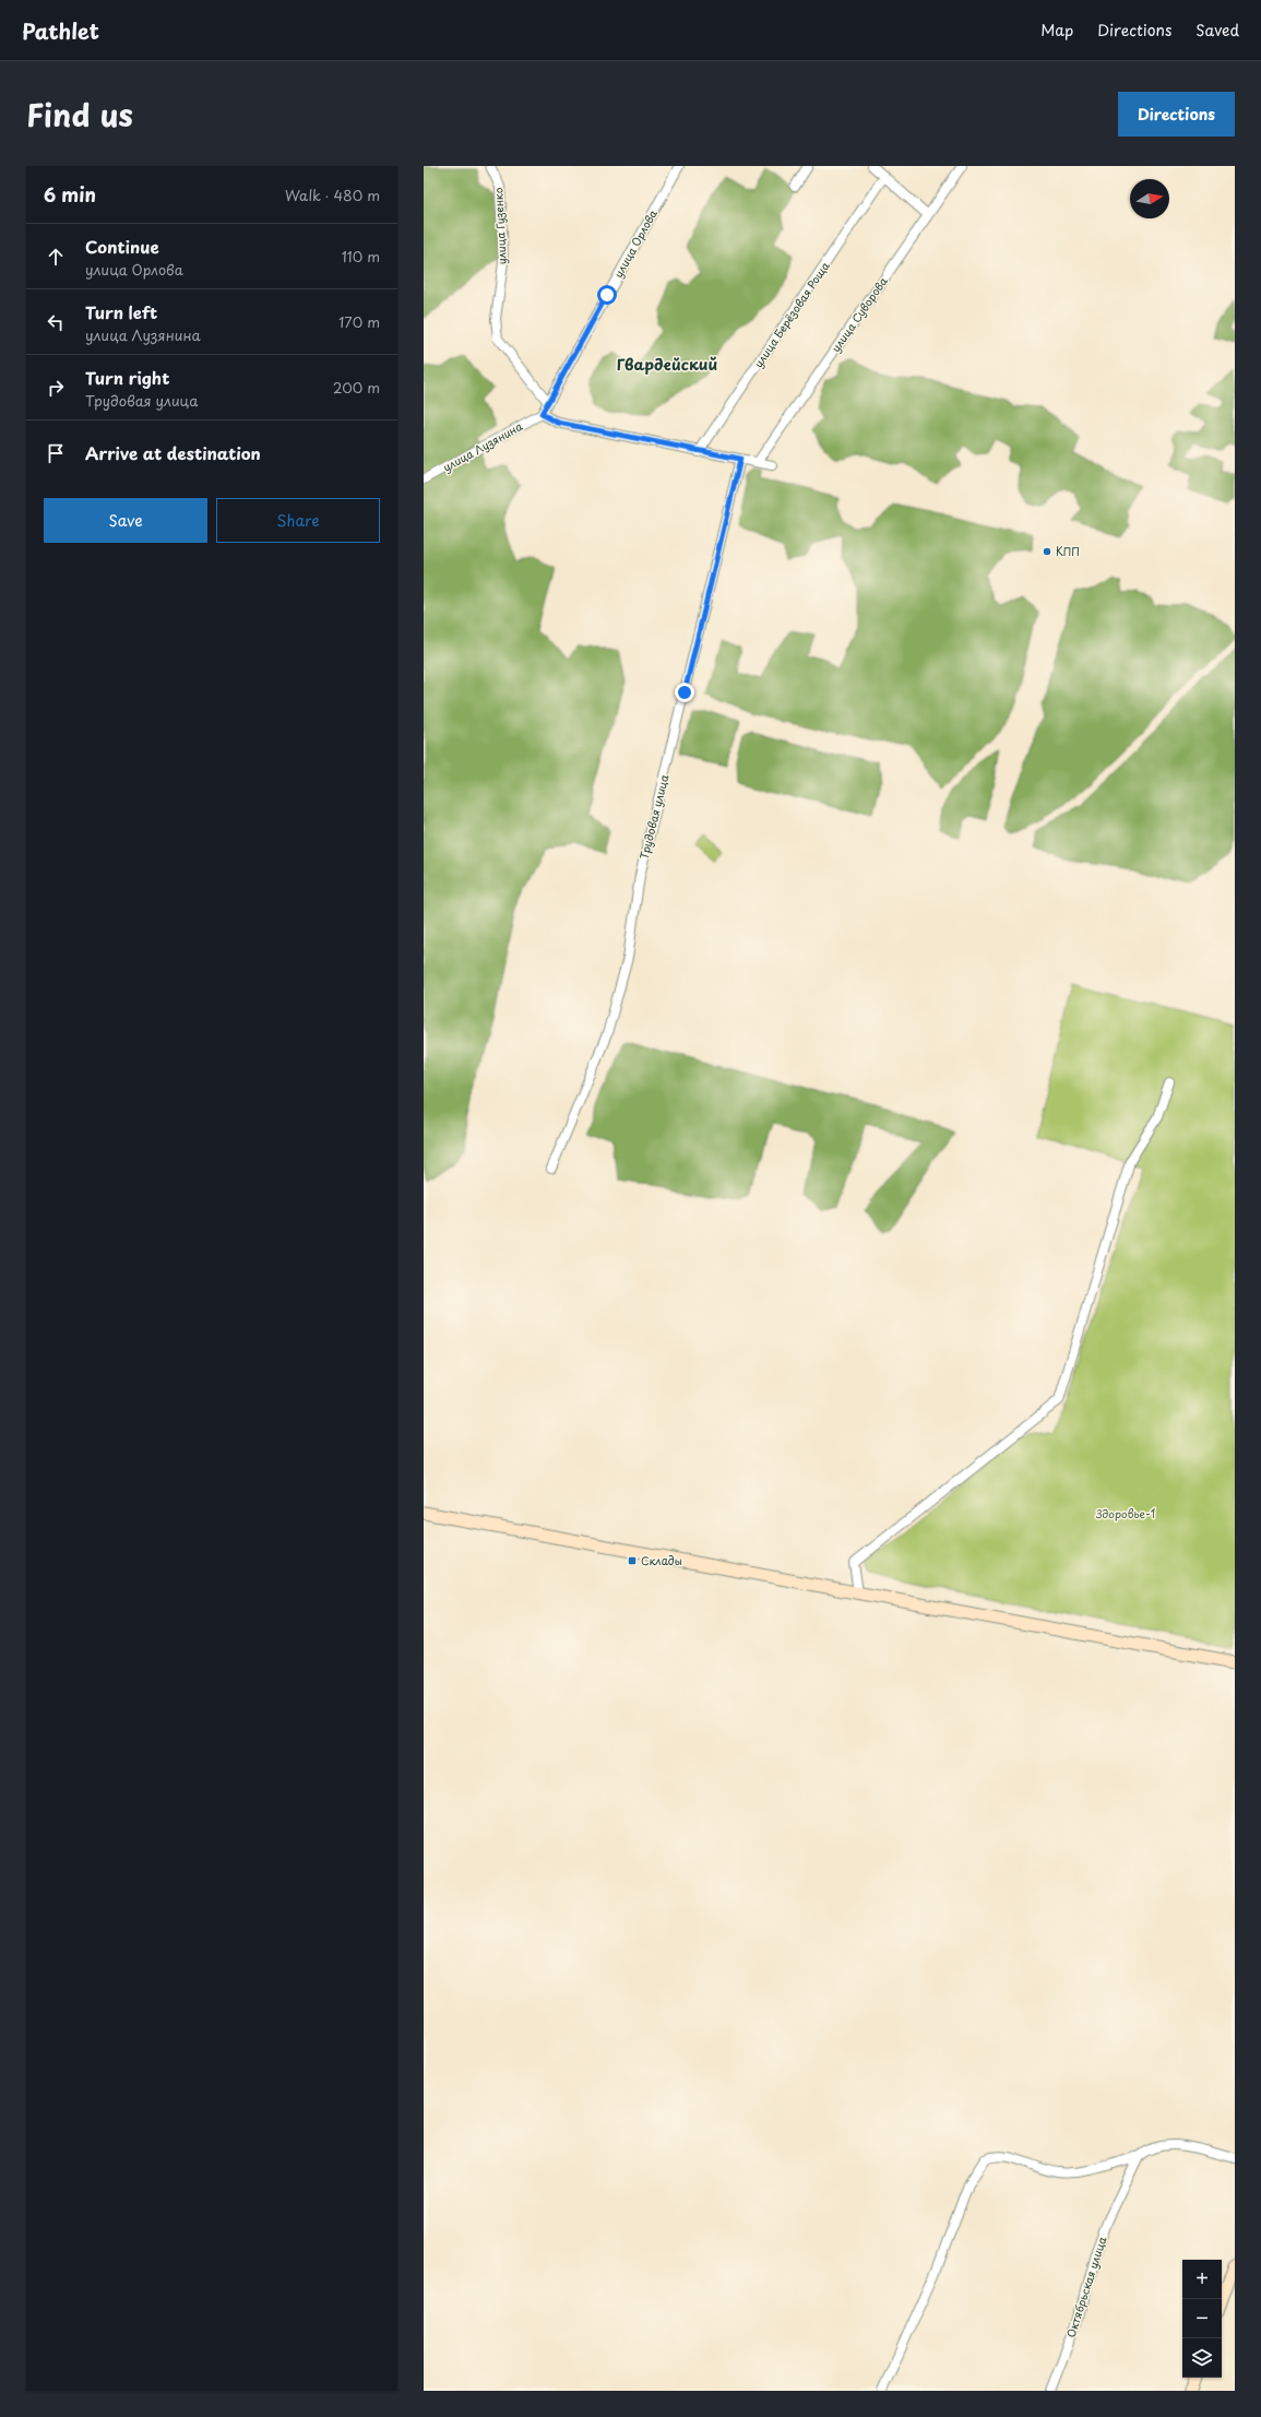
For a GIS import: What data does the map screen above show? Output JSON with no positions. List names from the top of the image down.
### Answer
{
  "streets": {
    "street": [
      "улица Гузенко",
      "улица Орлова",
      "улица Берёзовая Роща",
      "улица Суворова",
      "улица Лузянина",
      "Трудовая улица",
      "Октябрьская улица"
    ]
  },
  "crossings": [
    ["улица Гузенко", "улица Орлова"],
    ["улица Орлова", "улица Лузянина"]
  ],
  "districts": ["Гвардейский"],
  "parks": ["Здоровье-1"],
  "places": {
    "other": ["КПП"],
    "transit": ["Склады"]
  },
  "north": "right",
  "page": {
    "header": "Pathlet",
    "nav": ["Map", "Directions", "Saved"],
    "title": "Find us",
    "buttons": [
      "Directions",
      ["Save", "Share"]
    ],
    "heading": ["6 min", "Walk · 480 m"],
    "list": [
      ["Continue", "улица Орлова", "110 m"],
      ["Turn left", "улица Лузянина", "170 m"],
      ["Turn right", "Трудовая улица", "200 m"],
      "Arrive at destination"
    ],
    "map_buttons": ["+", "−"]
  }
}
